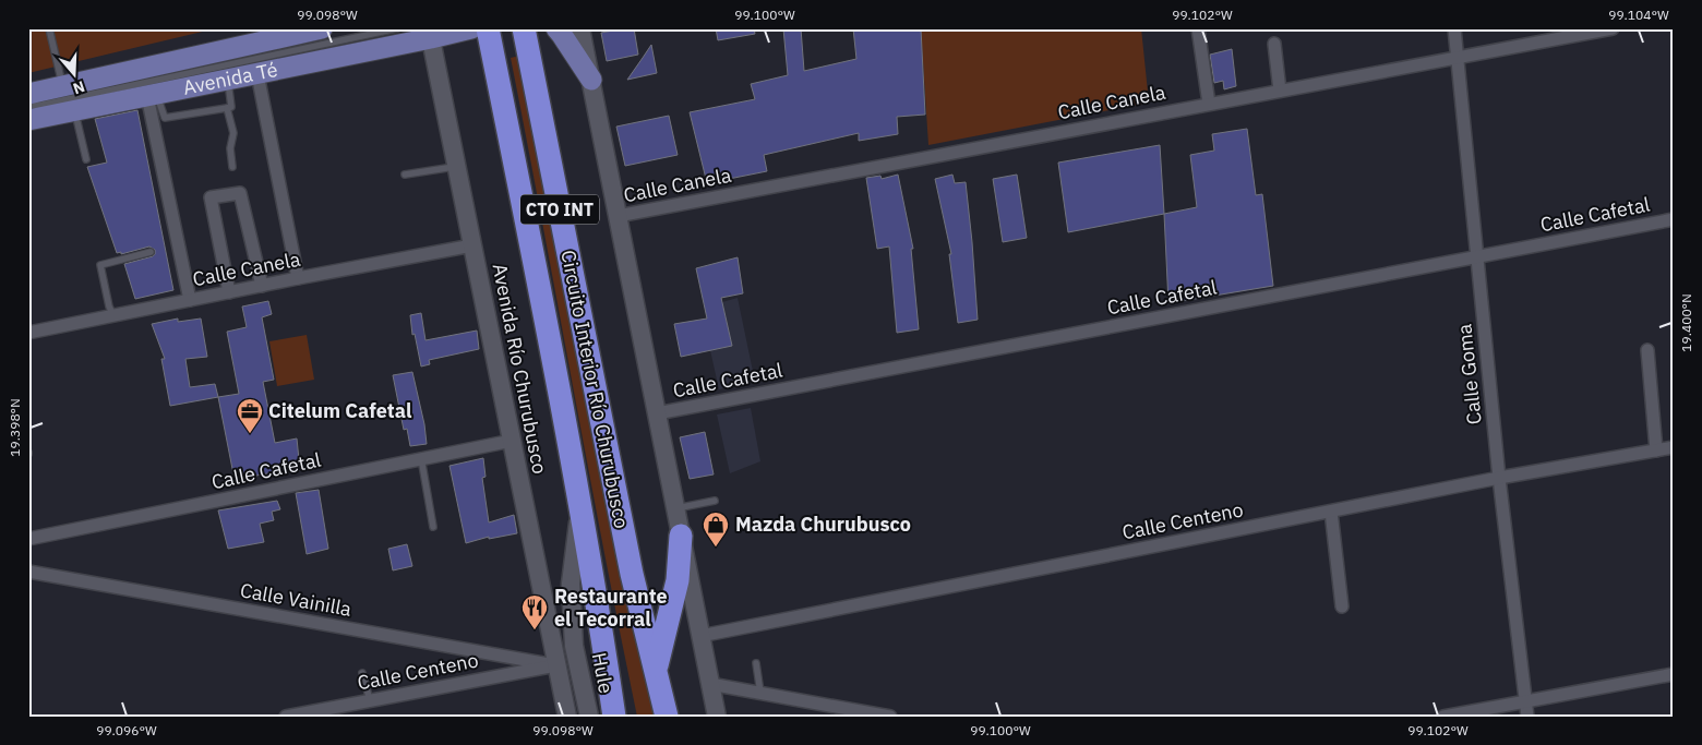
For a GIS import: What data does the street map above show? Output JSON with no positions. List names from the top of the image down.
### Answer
{
  "streets": {
    "highway": ["CTO INT", "Circuito Interior Río Churubusco"],
    "main road": ["Avenida Té", "Avenida Río Churubusco", "Hule"],
    "street": [
      "Calle Canela",
      "Calle Cafetal",
      "Calle Goma",
      "Calle Centeno",
      "Calle Vainilla"
    ]
  },
  "crossings": [
    ["Avenida Té", "Avenida Río Churubusco"],
    ["Calle Canela", "CTO INT"],
    ["Calle Canela", "Avenida Río Churubusco"],
    ["Calle Canela", "Calle Goma"],
    ["CTO INT", "Calle Cafetal"],
    ["CTO INT", "Calle Centeno"],
    ["Calle Cafetal", "Avenida Río Churubusco"],
    ["Calle Cafetal", "Calle Goma"],
    ["Avenida Río Churubusco", "Calle Centeno"],
    ["Avenida Río Churubusco", "Calle Vainilla"],
    ["Calle Goma", "Calle Centeno"],
    ["Circuito Interior Río Churubusco", "Hule"],
    ["Calle Centeno", "Calle Vainilla"]
  ],
  "places": {
    "office": ["Citelum Cafetal"],
    "shop": ["Mazda Churubusco"],
    "restaurant": ["Restaurante el Tecorral"]
  },
  "north": "bottom",
  "coordinates": [
    "99.098°W",
    "99.100°W",
    "99.102°W",
    "99.104°W",
    "19.400°N",
    "19.398°N",
    "99.096°W"
  ]
}
